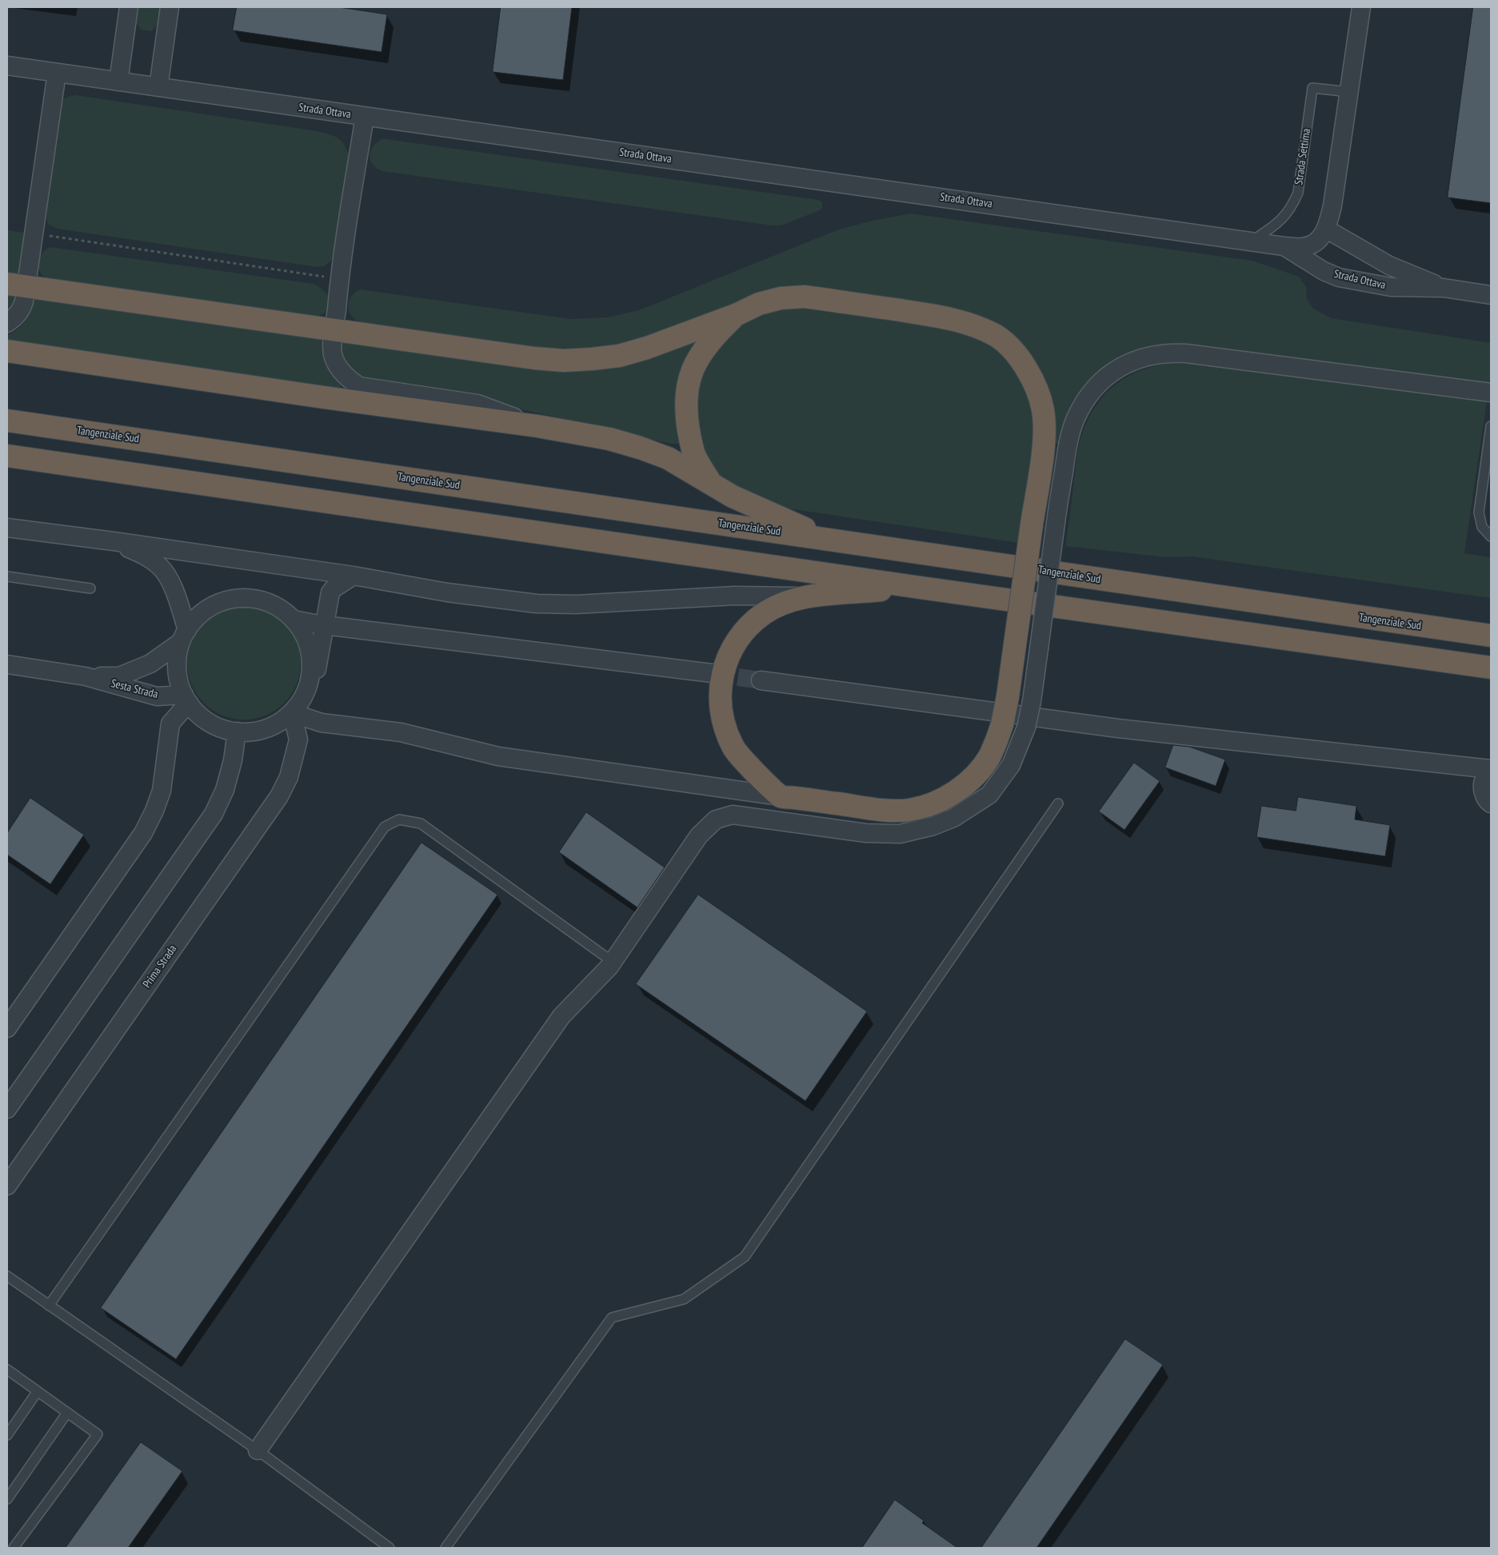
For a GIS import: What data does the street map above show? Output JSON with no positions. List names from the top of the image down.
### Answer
{
  "streets": {
    "highway": ["Tangenziale Sud"],
    "street": ["Strada Ottava", "Sesta Strada", "Prima Strada"],
    "lane": ["Strada Settima"]
  },
  "crossings": [
    ["Strada Ottava", "Strada Settima"],
    ["Sesta Strada", "Prima Strada"]
  ]
}
